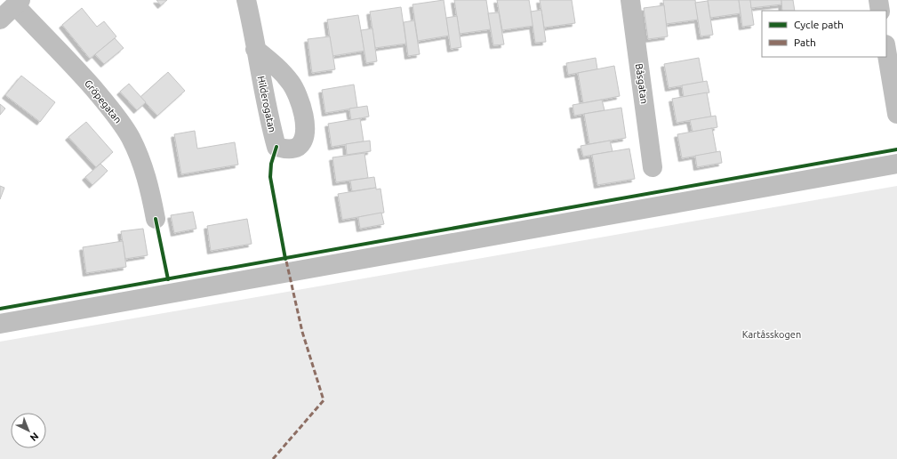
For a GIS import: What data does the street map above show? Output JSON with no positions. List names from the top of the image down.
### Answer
{
  "streets": {
    "street": ["Båsgatan", "Gröpegatan"]
  },
  "parks": ["Kartåsskogen"],
  "legend": ["Cycle path", "Path"],
  "north": "bottom right"
}
